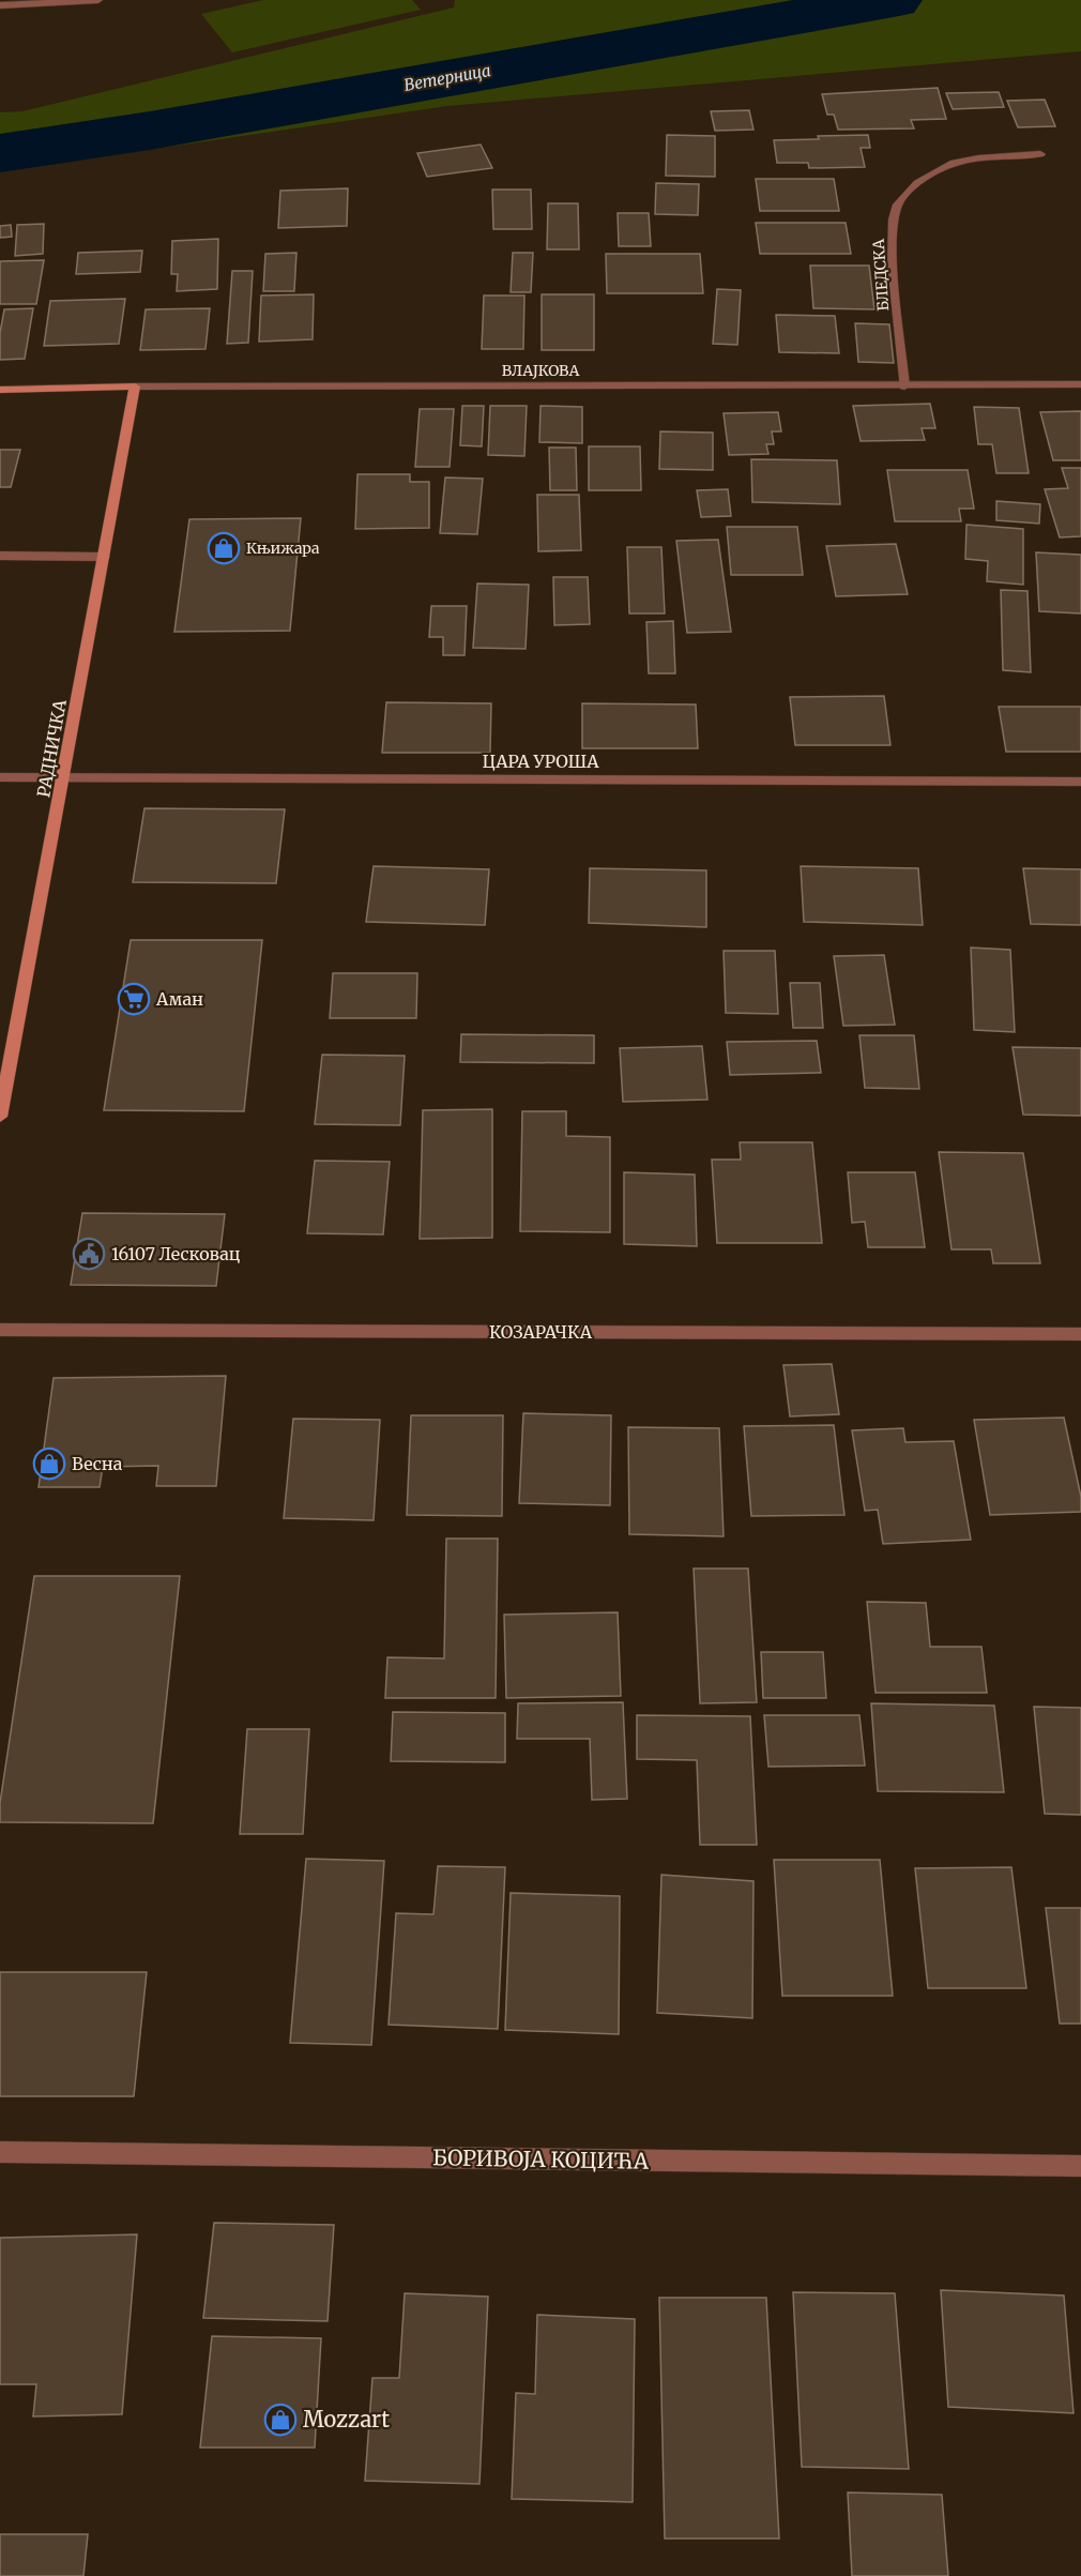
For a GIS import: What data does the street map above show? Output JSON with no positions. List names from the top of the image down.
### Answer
{
  "streets": {
    "main road": ["ВЛАЈКОВА", "РАДНИЧКА"],
    "street": [
      "БЛЕДСКА",
      "ЦАРА УРОША",
      "КОЗАРАЧКА",
      "БОРИВОЈА КОЦИЋА"
    ]
  },
  "crossings": [
    ["БЛЕДСКА", "ВЛАЈКОВА"],
    ["ВЛАЈКОВА", "РАДНИЧКА"],
    ["РАДНИЧКА", "ЦАРА УРОША"]
  ],
  "water": ["Ветерница"],
  "places": {
    "shop": ["Књижара", "Весна", "Mozzart"],
    "supermarket": ["Аман"],
    "public building": ["16107 Лесковац"]
  }
}
